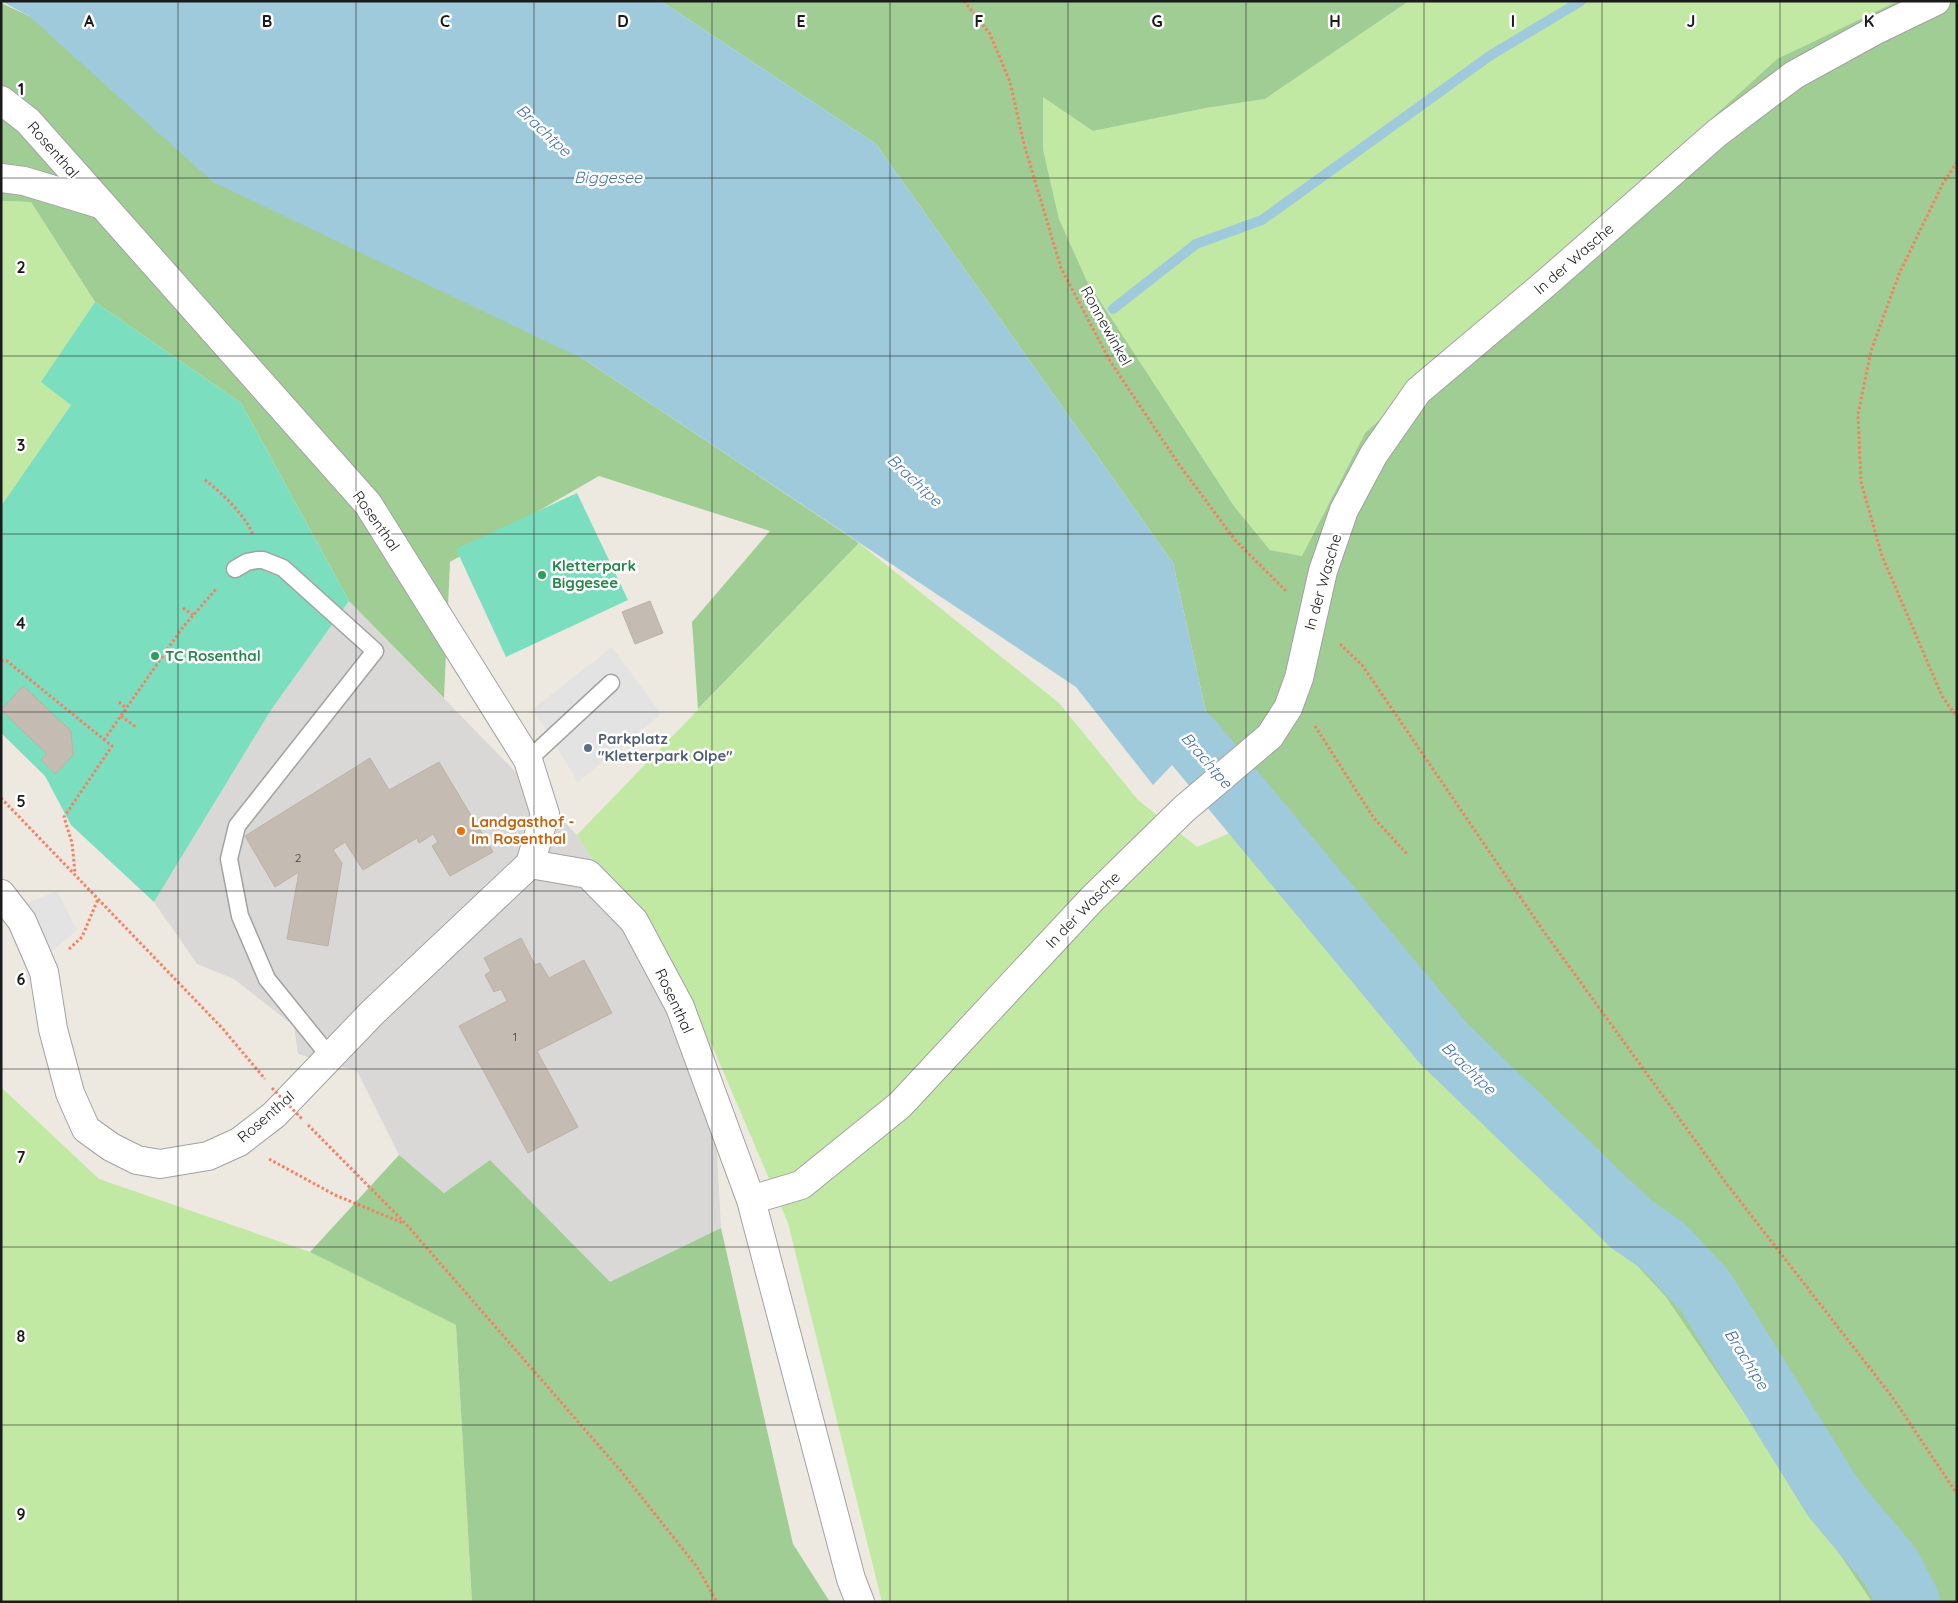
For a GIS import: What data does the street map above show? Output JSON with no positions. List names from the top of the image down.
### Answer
{
  "streets": {
    "street": ["Rosenthal", "In der Wasche"],
    "path": ["Ronnewinkel"]
  },
  "crossings": [
    ["Rosenthal", "In der Wasche"],
    ["In der Wasche", "Ronnewinkel"]
  ],
  "water": ["Brachtpe", "Biggesee"],
  "places": [
    "Kletterpark Biggesee",
    "TC Rosenthal",
    "Parkplatz \"Kletterpark Olpe\"",
    "Landgasthof - Im Rosenthal"
  ],
  "house_numbers": ["2", "1"],
  "grid": {
    "columns": [
      "A",
      "B",
      "C",
      "D",
      "E",
      "F",
      "G",
      "H",
      "I",
      "J",
      "K"
    ],
    "rows": [
      "1",
      "2",
      "3",
      "4",
      "5",
      "6",
      "7",
      "8",
      "9"
    ]
  }
}
